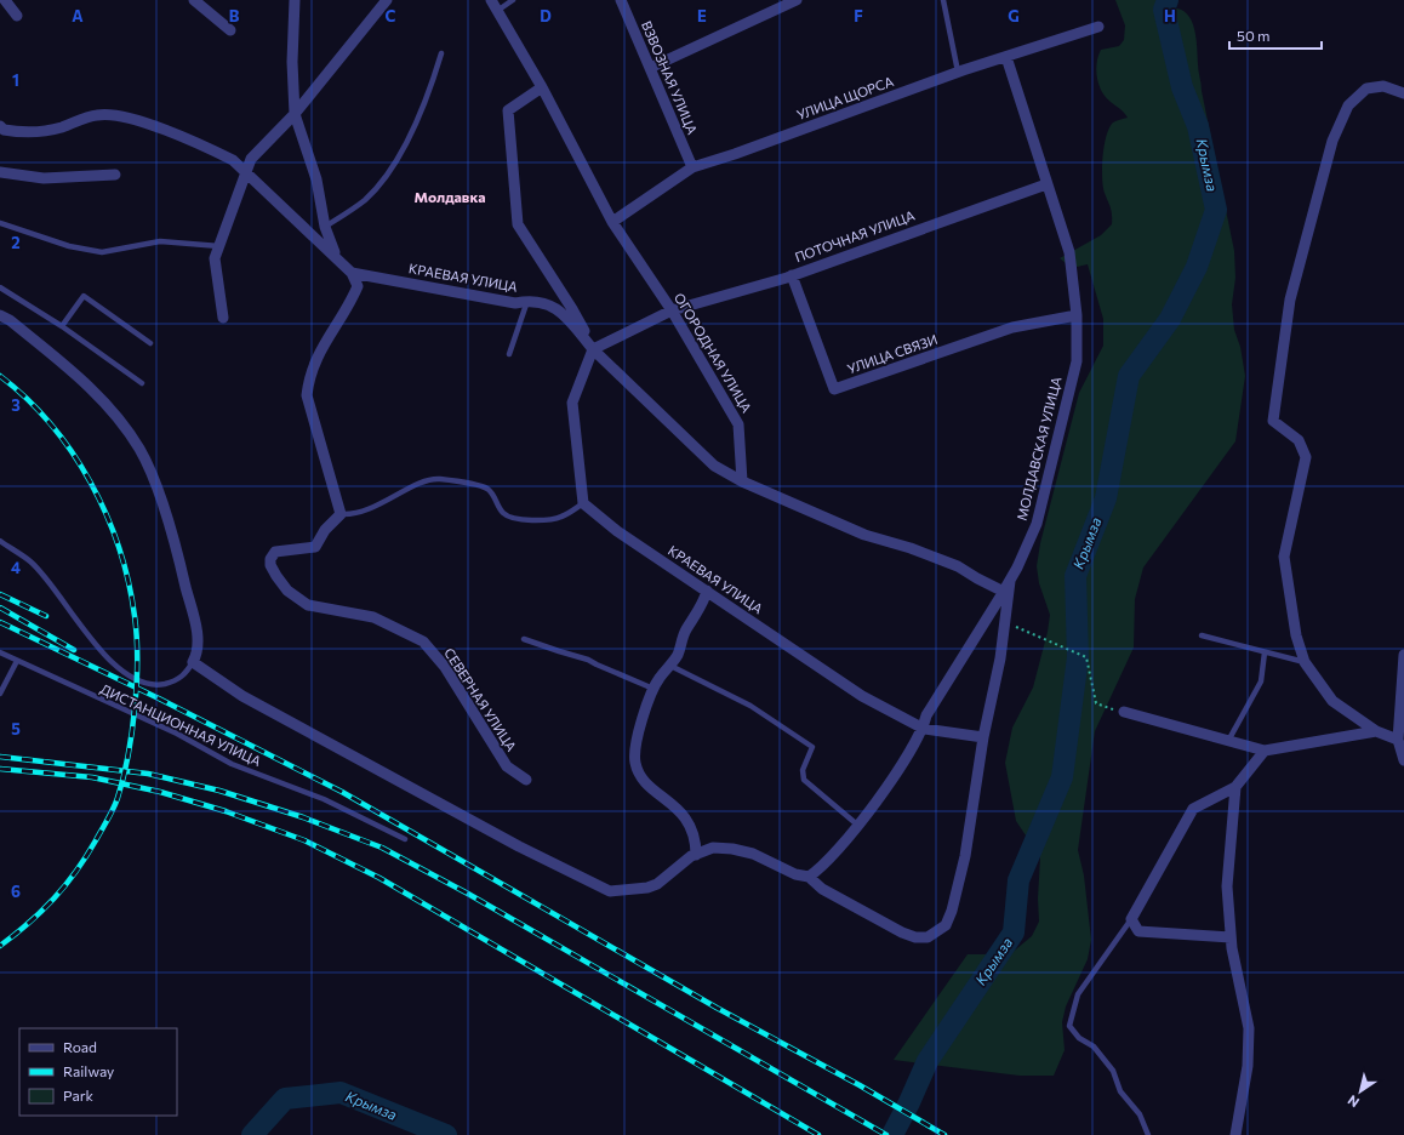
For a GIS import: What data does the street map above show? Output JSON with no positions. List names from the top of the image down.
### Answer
{
  "streets": {
    "street": [
      "ВЗВОЗНАЯ УЛИЦА",
      "УЛИЦА ЩОРСА",
      "ПОТОЧНАЯ УЛИЦА",
      "КРАЕВАЯ УЛИЦА",
      "ОГОРОДНАЯ УЛИЦА",
      "УЛИЦА СВЯЗИ",
      "МОЛДАВСКАЯ УЛИЦА",
      "СЕВЕРНАЯ УЛИЦА"
    ],
    "lane": ["ДИСТАНЦИОННАЯ УЛИЦА"]
  },
  "crossings": [
    ["ВЗВОЗНАЯ УЛИЦА", "УЛИЦА ЩОРСА"],
    ["УЛИЦА ЩОРСА", "ОГОРОДНАЯ УЛИЦА"],
    ["УЛИЦА ЩОРСА", "МОЛДАВСКАЯ УЛИЦА"],
    ["ПОТОЧНАЯ УЛИЦА", "КРАЕВАЯ УЛИЦА"],
    ["ПОТОЧНАЯ УЛИЦА", "ОГОРОДНАЯ УЛИЦА"],
    ["ПОТОЧНАЯ УЛИЦА", "УЛИЦА СВЯЗИ"],
    ["ПОТОЧНАЯ УЛИЦА", "МОЛДАВСКАЯ УЛИЦА"],
    ["КРАЕВАЯ УЛИЦА", "МОЛДАВСКАЯ УЛИЦА"],
    ["УЛИЦА СВЯЗИ", "МОЛДАВСКАЯ УЛИЦА"]
  ],
  "districts": ["Молдавка"],
  "water": ["Крымза"],
  "legend": ["Road", "Railway", "Park"],
  "scale_bar": "50 m",
  "north": "bottom left",
  "grid": {
    "columns": [
      "A",
      "B",
      "C",
      "D",
      "E",
      "F",
      "G",
      "H"
    ],
    "rows": [
      "1",
      "2",
      "3",
      "4",
      "5",
      "6"
    ]
  }
}
